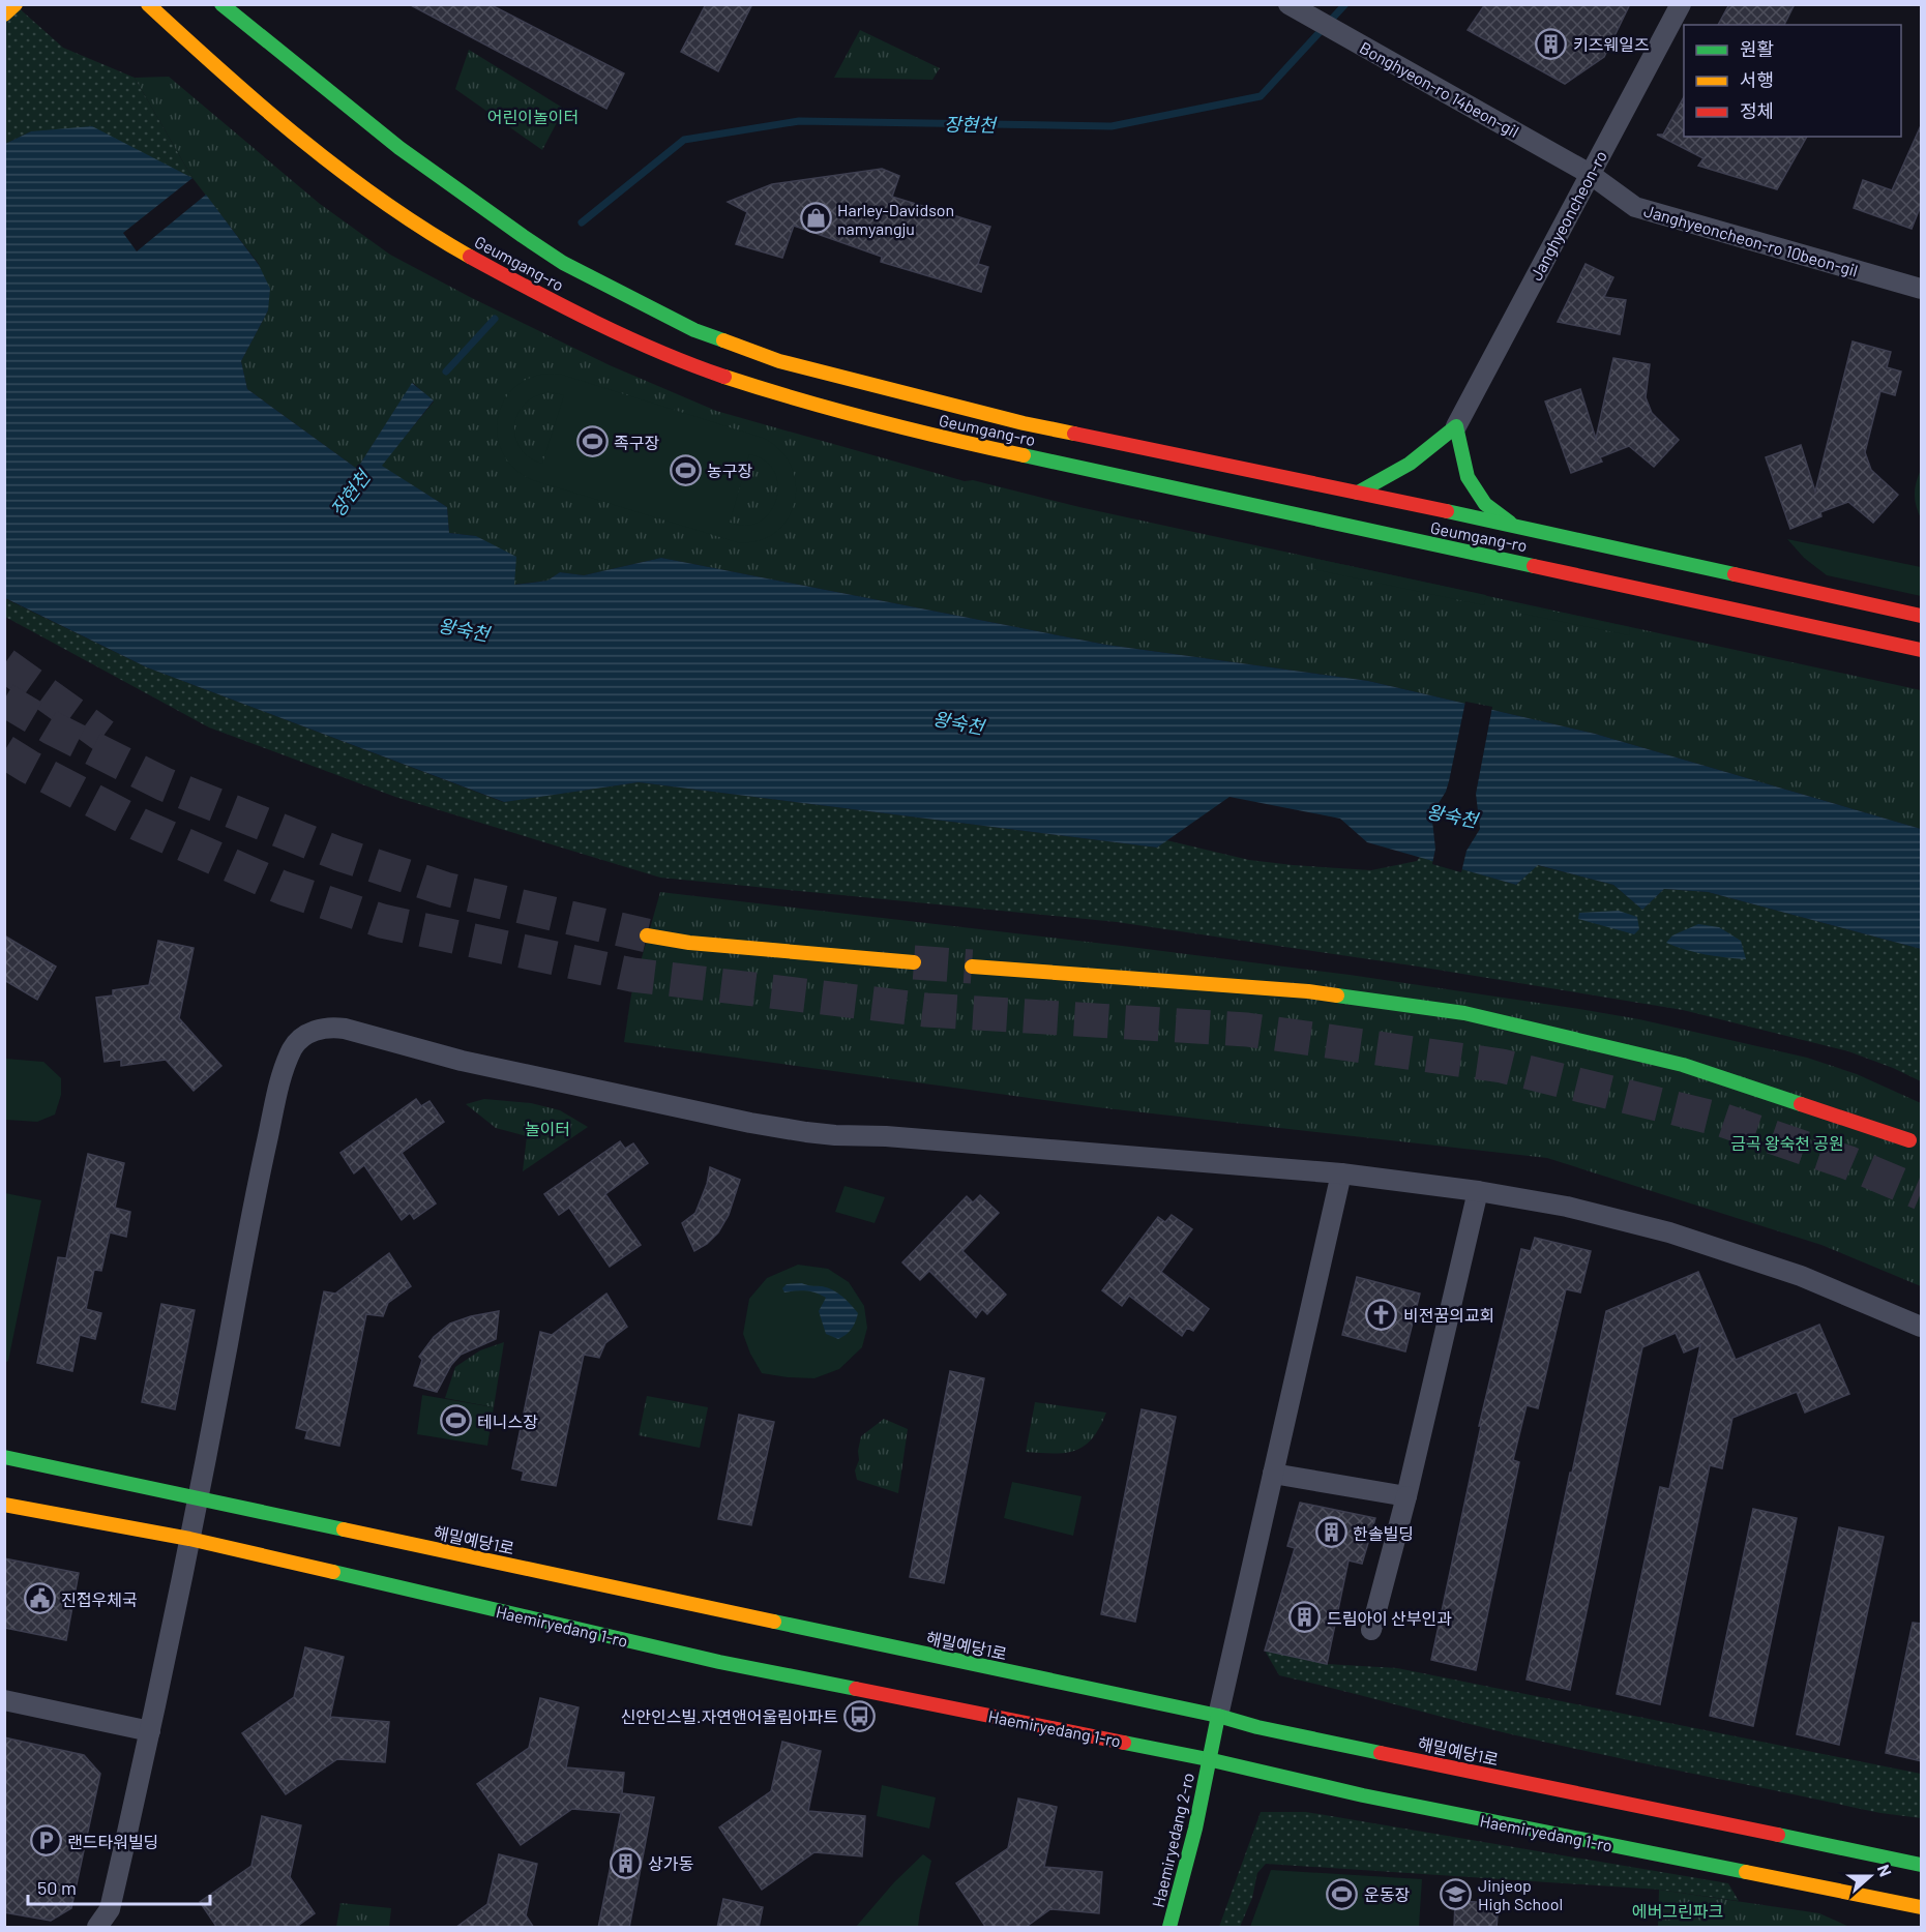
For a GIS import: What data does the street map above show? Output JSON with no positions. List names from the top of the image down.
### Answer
{
  "streets": {
    "main road": [
      "Geumgang-ro",
      "해밀예당1로",
      "Haemiryedang 1-ro",
      "Haemiryedang 2-ro"
    ],
    "street": ["Bonghyeon-ro 14beon-gil", "Janghyeoncheon-ro", "Janghyeoncheon-ro 10beon-gil"]
  },
  "crossings": [
    ["Bonghyeon-ro 14beon-gil", "Janghyeoncheon-ro"],
    ["Bonghyeon-ro 14beon-gil", "Janghyeoncheon-ro 10beon-gil"],
    ["Janghyeoncheon-ro", "Janghyeoncheon-ro 10beon-gil"],
    ["해밀예당1로", "Haemiryedang 2-ro"],
    ["Haemiryedang 1-ro", "Haemiryedang 2-ro"]
  ],
  "water": ["장현천", "왕숙천"],
  "parks": [
    "어린이놀이터",
    "놀이터",
    "금곡 왕숙천 공원",
    "에버그린파크"
  ],
  "places": {
    "building": [
      "키즈웨일즈",
      "한솔빌딩",
      "드림아이 산부인과",
      "상가동"
    ],
    "shop": ["Harley-Davidson namyangju"],
    "sports": [
      "족구장",
      "농구장",
      "테니스장",
      "운동장"
    ],
    "church": ["비전꿈의교회"],
    "public building": ["진접우체국"],
    "bus stop": ["신안인스빌.자연앤어울림아파트"],
    "parking": ["랜드타워빌딩"],
    "school or university": ["Jinjeop High School"]
  },
  "legend": ["원활", "서행", "정체"],
  "scale_bar": "50 m",
  "north": "right"
}
